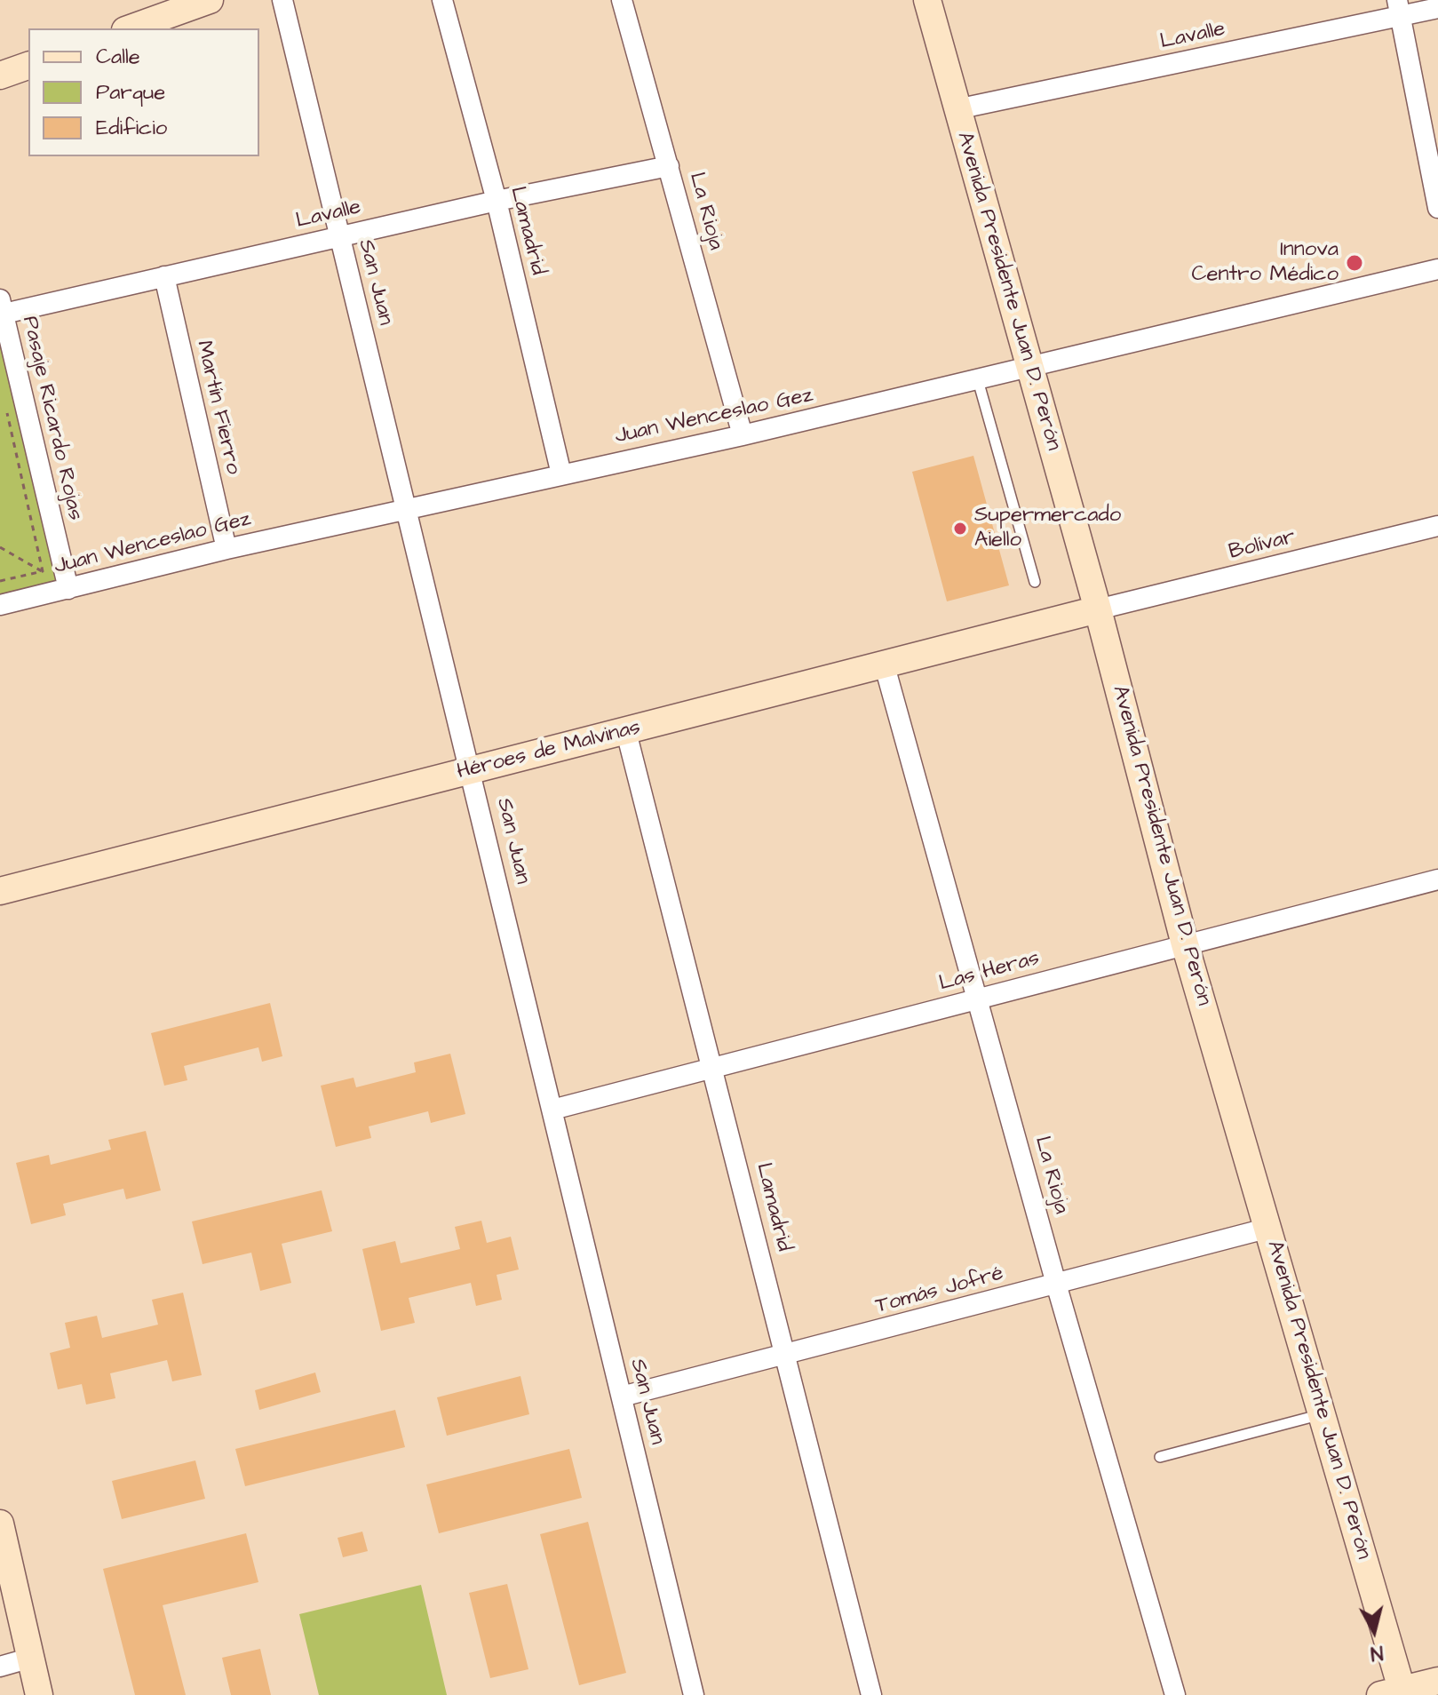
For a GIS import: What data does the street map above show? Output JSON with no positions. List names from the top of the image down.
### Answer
{
  "streets": {
    "main road": ["Avenida Presidente Juan D. Perón", "Héroes de Malvinas"],
    "street": [
      "Lavalle",
      "La Rioja",
      "Lamadrid",
      "San Juan",
      "Martín Fierro",
      "Juan Wenceslao Gez",
      "Pasaje Ricardo Rojas",
      "Bolívar",
      "Las Heras",
      "Tomás Jofré"
    ]
  },
  "crossings": [
    ["Lavalle", "La Rioja"],
    ["Lavalle", "Lamadrid"],
    ["Lavalle", "San Juan"],
    ["Lavalle", "Avenida Presidente Juan D. Perón"],
    ["Lavalle", "Martín Fierro"],
    ["Lavalle", "Pasaje Ricardo Rojas"],
    ["La Rioja", "Juan Wenceslao Gez"],
    ["La Rioja", "Héroes de Malvinas"],
    ["La Rioja", "Las Heras"],
    ["La Rioja", "Tomás Jofré"],
    ["Lamadrid", "Juan Wenceslao Gez"],
    ["Lamadrid", "Héroes de Malvinas"],
    ["Lamadrid", "Las Heras"],
    ["Lamadrid", "Tomás Jofré"],
    ["San Juan", "Juan Wenceslao Gez"],
    ["San Juan", "Héroes de Malvinas"],
    ["San Juan", "Las Heras"],
    ["San Juan", "Tomás Jofré"],
    ["Avenida Presidente Juan D. Perón", "Juan Wenceslao Gez"],
    ["Avenida Presidente Juan D. Perón", "Bolívar"],
    ["Avenida Presidente Juan D. Perón", "Héroes de Malvinas"],
    ["Avenida Presidente Juan D. Perón", "Las Heras"],
    ["Avenida Presidente Juan D. Perón", "Tomás Jofré"],
    ["Martín Fierro", "Juan Wenceslao Gez"],
    ["Juan Wenceslao Gez", "Pasaje Ricardo Rojas"],
    ["Bolívar", "Héroes de Malvinas"]
  ],
  "places": ["Innova Centro Médico", "Supermercado Aiello"],
  "legend": ["Calle", "Parque", "Edificio"],
  "north": "bottom"
}
